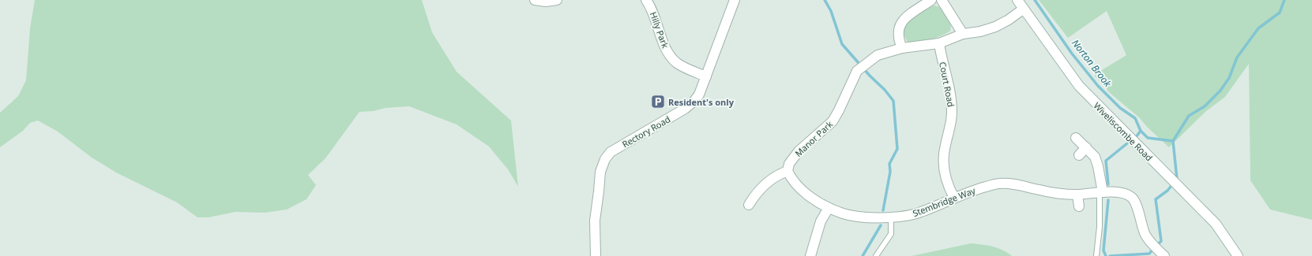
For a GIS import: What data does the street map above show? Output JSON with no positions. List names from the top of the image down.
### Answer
{
  "streets": {
    "street": [
      "Hilly Park",
      "Court Road",
      "Rectory Road",
      "Wiveliscombe Road",
      "Manor Park",
      "Stembridge Way"
    ]
  },
  "crossings": [
    ["Hilly Park", "Rectory Road"],
    ["Court Road", "Manor Park"],
    ["Court Road", "Stembridge Way"],
    ["Wiveliscombe Road", "Manor Park"],
    ["Manor Park", "Stembridge Way"]
  ],
  "water": ["Norton Brook"],
  "places": {
    "parking": ["Resident's only"]
  }
}
